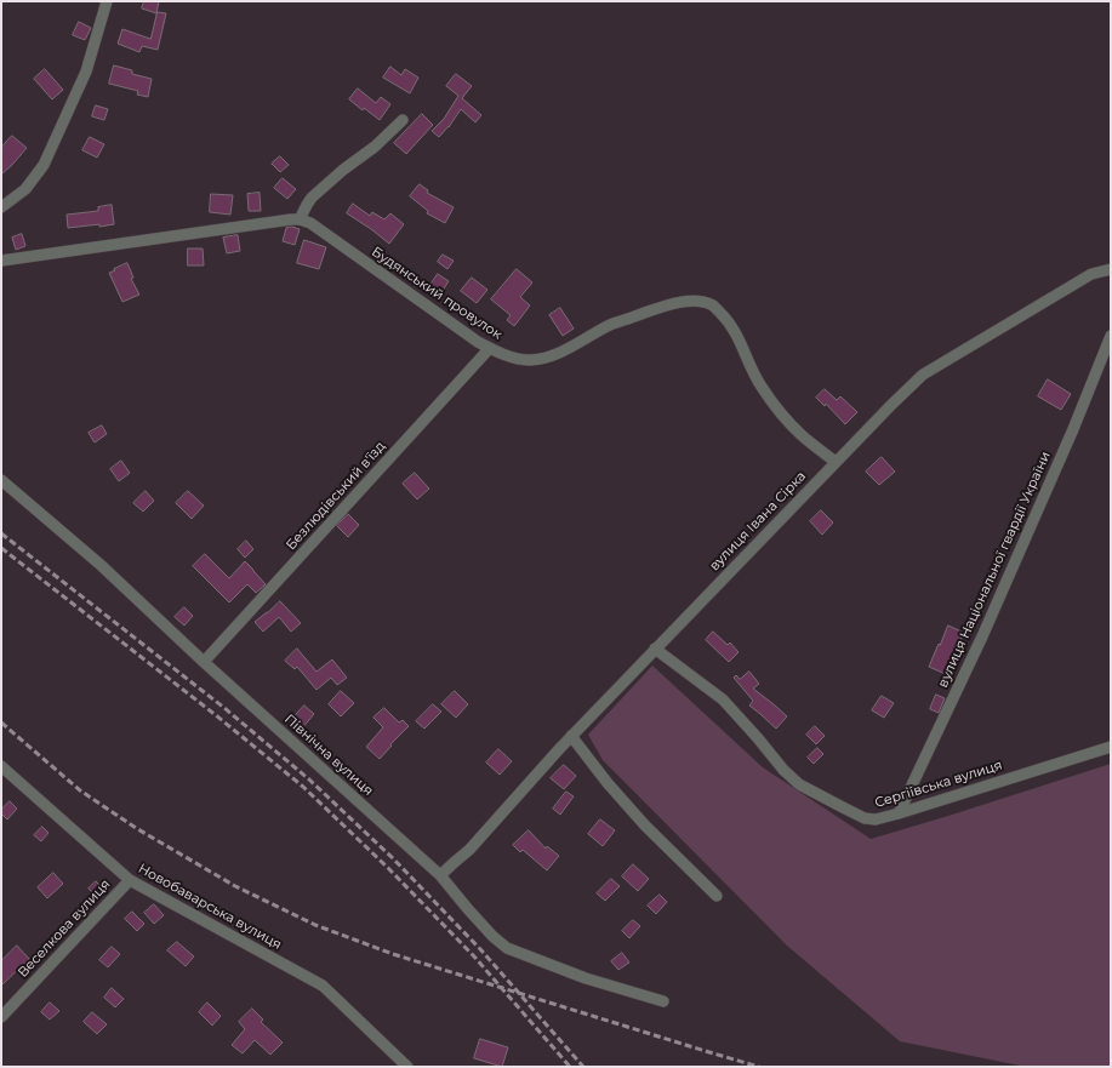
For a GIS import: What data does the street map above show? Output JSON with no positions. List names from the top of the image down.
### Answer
{
  "streets": {
    "street": [
      "Будянський провулок",
      "Безлюдівський в'їзд",
      "вулиця Івана Сірка",
      "вулиця Національної гвардії України",
      "Північна вулиця",
      "Сергіївська вулиця",
      "Новобаварська вулиця",
      "Веселкова вулиця"
    ]
  },
  "crossings": [
    ["Будянський провулок", "Безлюдівський в'їзд"],
    ["Будянський провулок", "вулиця Івана Сірка"],
    ["Безлюдівський в'їзд", "Північна вулиця"],
    ["вулиця Івана Сірка", "Північна вулиця"],
    ["вулиця Івана Сірка", "Сергіївська вулиця"],
    ["вулиця Національної гвардії України", "Сергіївська вулиця"],
    ["Новобаварська вулиця", "Веселкова вулиця"]
  ]
}
